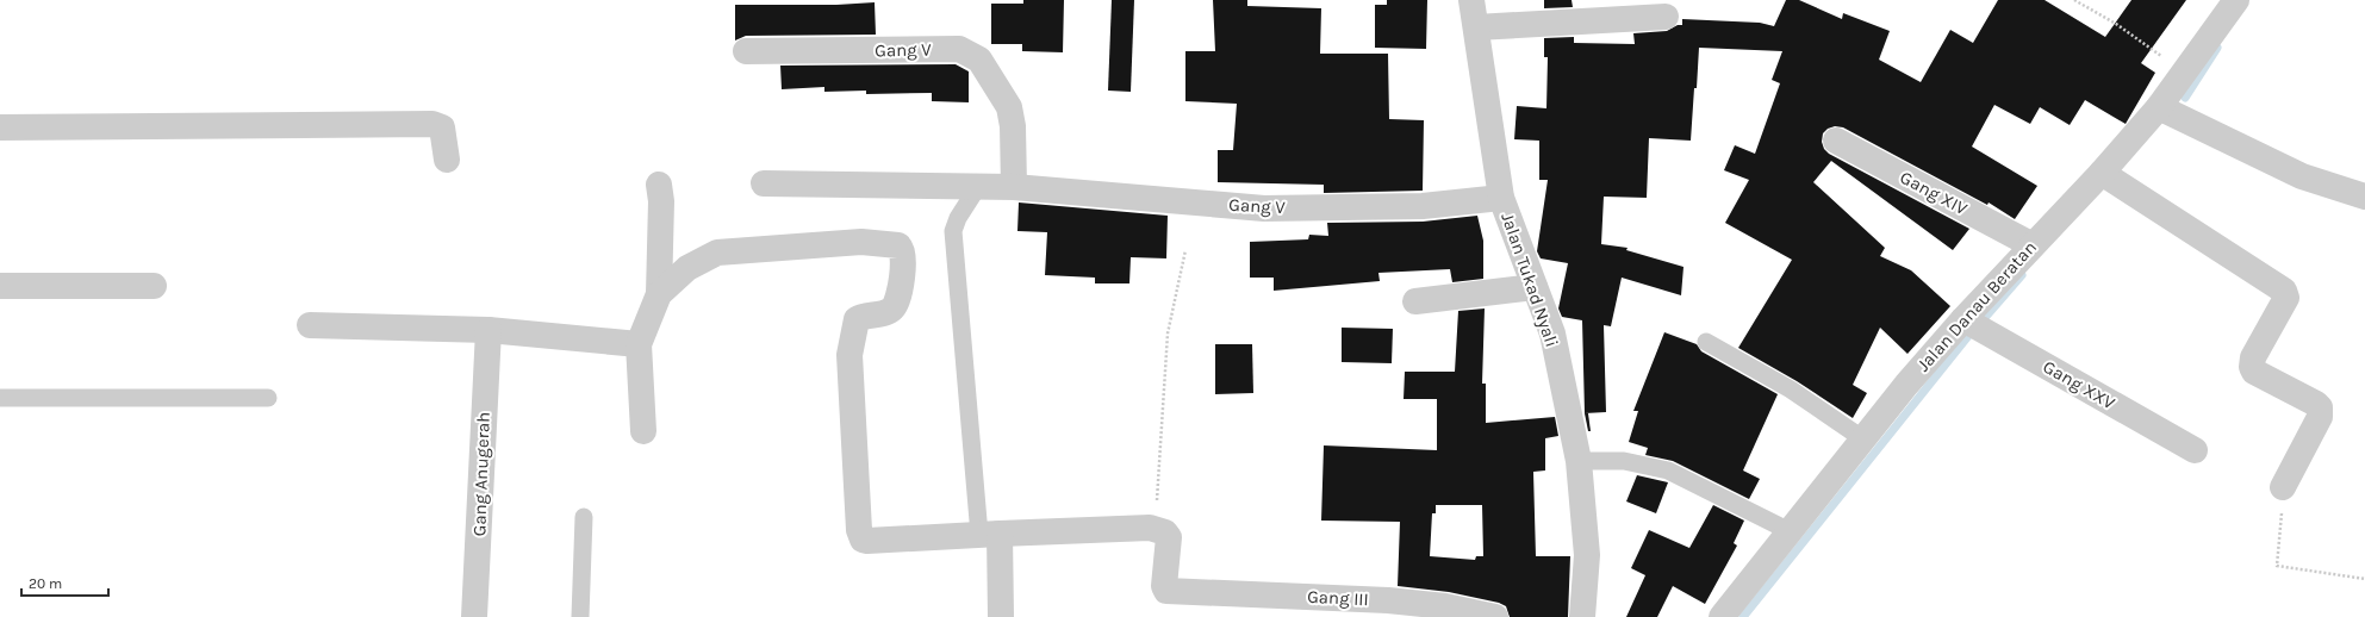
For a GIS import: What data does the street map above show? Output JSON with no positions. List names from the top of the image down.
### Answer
{
  "streets": {
    "street": [
      "Gang V",
      "Gang XIV",
      "Jalan Tukad Nyali",
      "Jalan Danau Beratan",
      "Gang XXV",
      "Gang Anugerah",
      "Gang III"
    ]
  },
  "crossings": [
    ["Gang V", "Jalan Tukad Nyali"],
    ["Gang XIV", "Jalan Danau Beratan"],
    ["Jalan Danau Beratan", "Gang XXV"]
  ],
  "scale_bar": "20 m"
}
